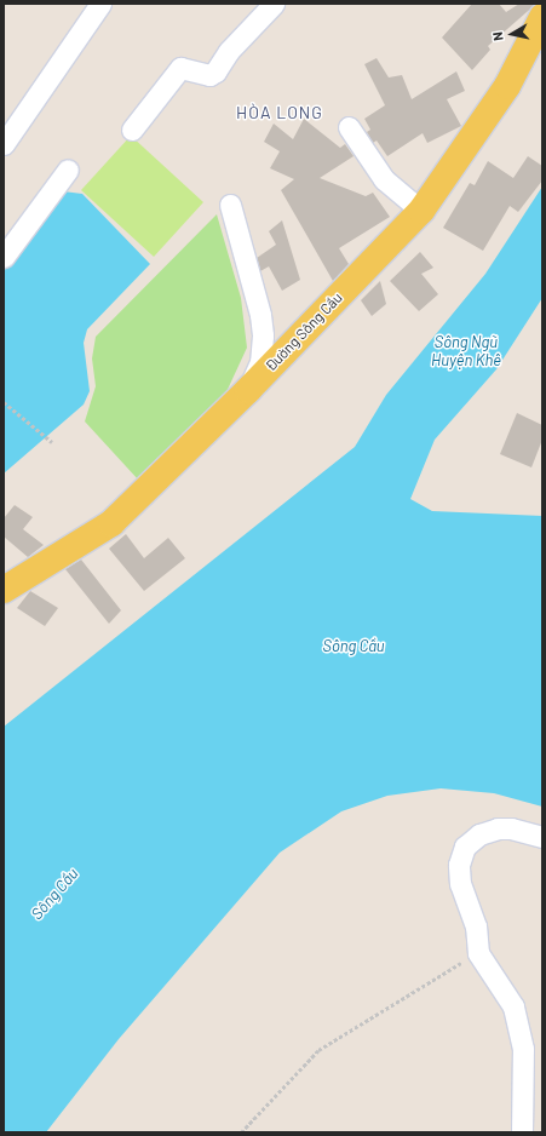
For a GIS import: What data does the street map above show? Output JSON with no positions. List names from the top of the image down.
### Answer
{
  "streets": {
    "main road": ["Đường Sông Cầu"]
  },
  "districts": ["HÒA LONG"],
  "water": ["Sông Ngũ Huyện Khê", "Sông Cầu"],
  "north": "left"
}
